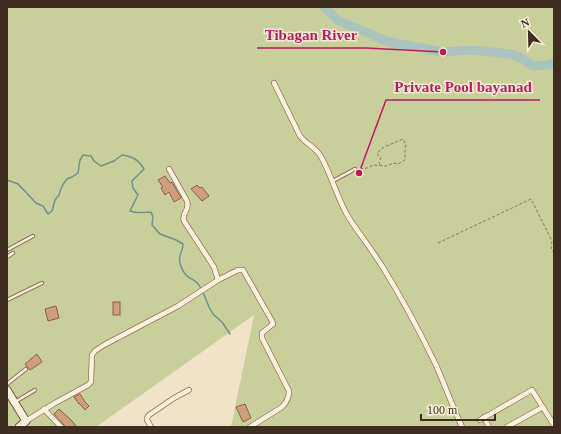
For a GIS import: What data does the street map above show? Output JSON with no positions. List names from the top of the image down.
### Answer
{
  "places": ["Tibagan River", "Private Pool bayanad"],
  "scale_bar": "100 m",
  "north": "top left"
}
